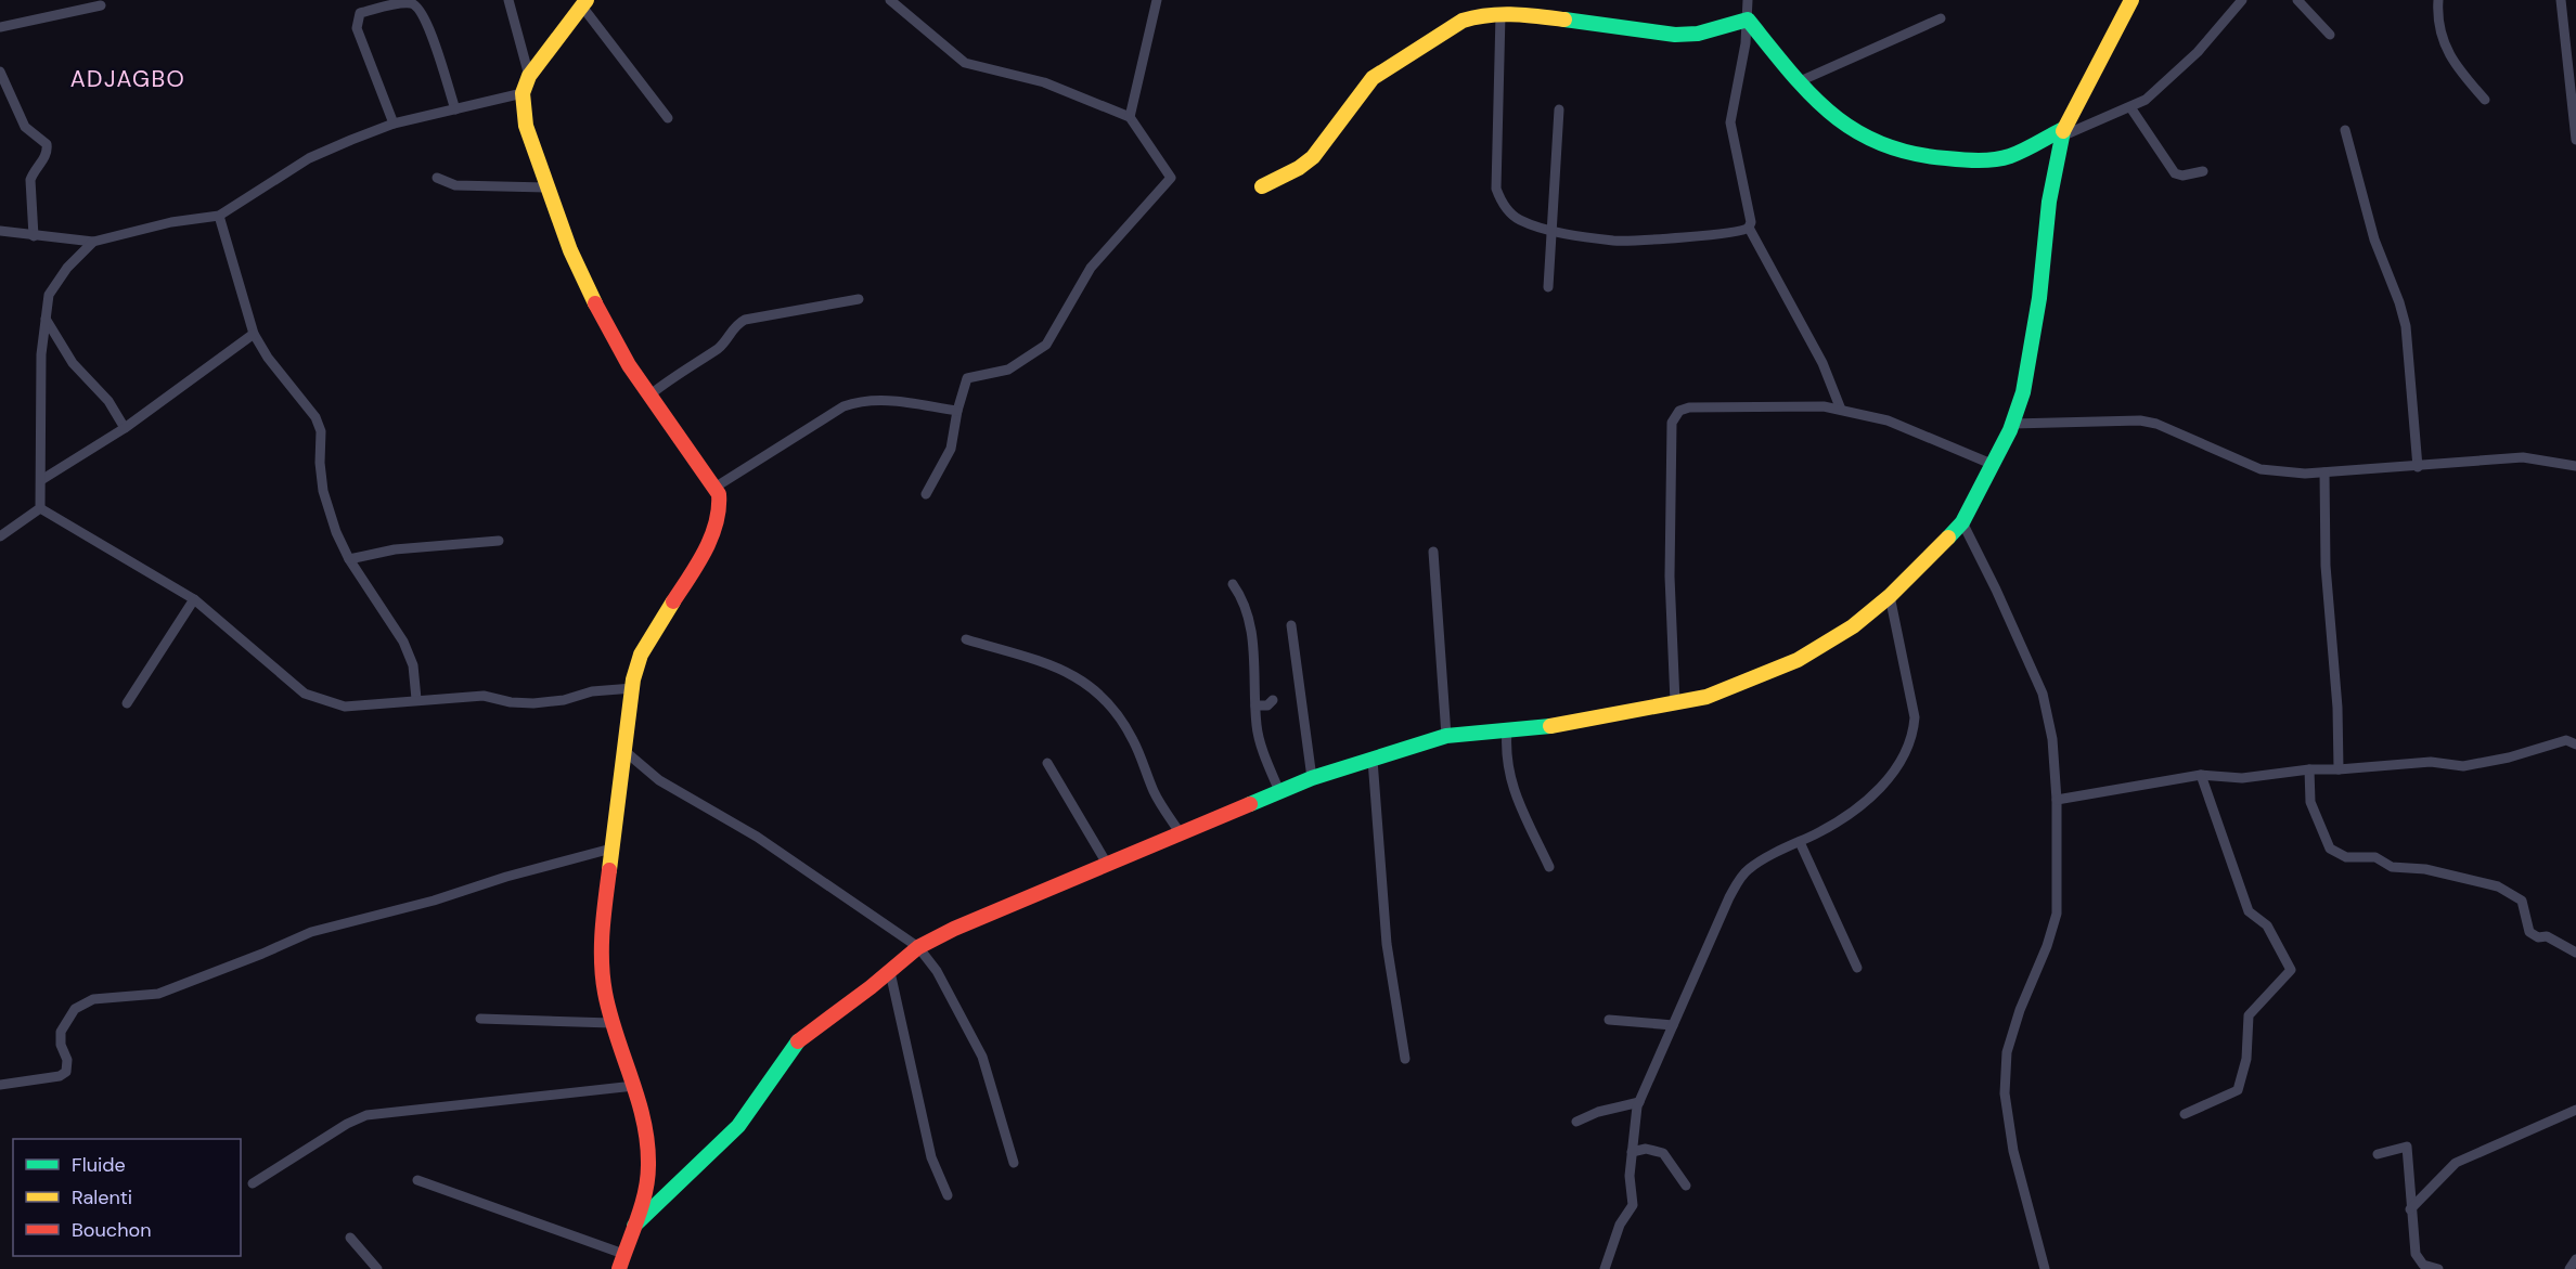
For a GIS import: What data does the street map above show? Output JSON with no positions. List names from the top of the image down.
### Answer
{
  "districts": ["ADJAGBO"],
  "legend": ["Fluide", "Ralenti", "Bouchon"]
}
